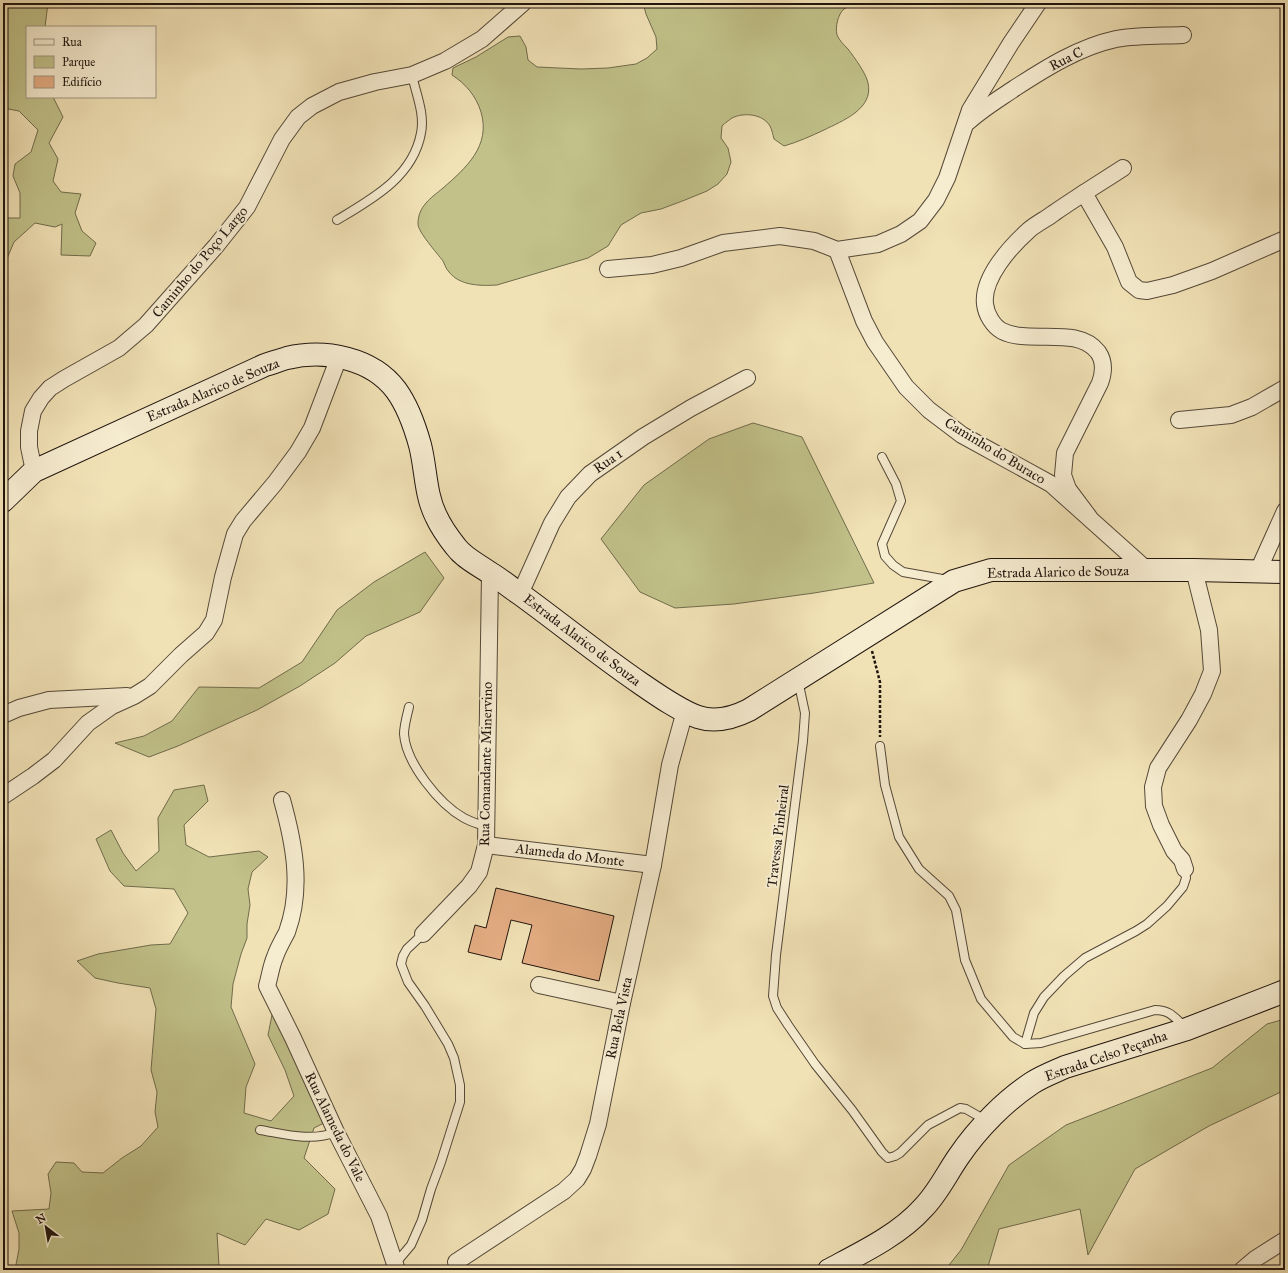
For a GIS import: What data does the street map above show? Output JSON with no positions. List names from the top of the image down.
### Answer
{
  "streets": {
    "main road": ["Estrada Alarico de Souza", "Estrada Celso Peçanha"],
    "street": [
      "Rua C",
      "Caminho do Poço Largo",
      "Caminho do Buraco",
      "Rua 1",
      "Rua Comandante Minervino",
      "Alameda do Monte",
      "Rua Bela Vista",
      "Rua Alameda do Vale"
    ],
    "lane": ["Travessa Pinheiral"]
  },
  "crossings": [
    ["Caminho do Poço Largo", "Estrada Alarico de Souza"],
    ["Estrada Alarico de Souza", "Caminho do Buraco"],
    ["Estrada Alarico de Souza", "Rua 1"],
    ["Estrada Alarico de Souza", "Rua Comandante Minervino"],
    ["Estrada Alarico de Souza", "Travessa Pinheiral"],
    ["Estrada Alarico de Souza", "Rua Bela Vista"],
    ["Rua Comandante Minervino", "Alameda do Monte"],
    ["Travessa Pinheiral", "Estrada Celso Peçanha"],
    ["Alameda do Monte", "Rua Bela Vista"]
  ],
  "legend": ["Rua", "Parque", "Edifício"],
  "north": "top left"
}
